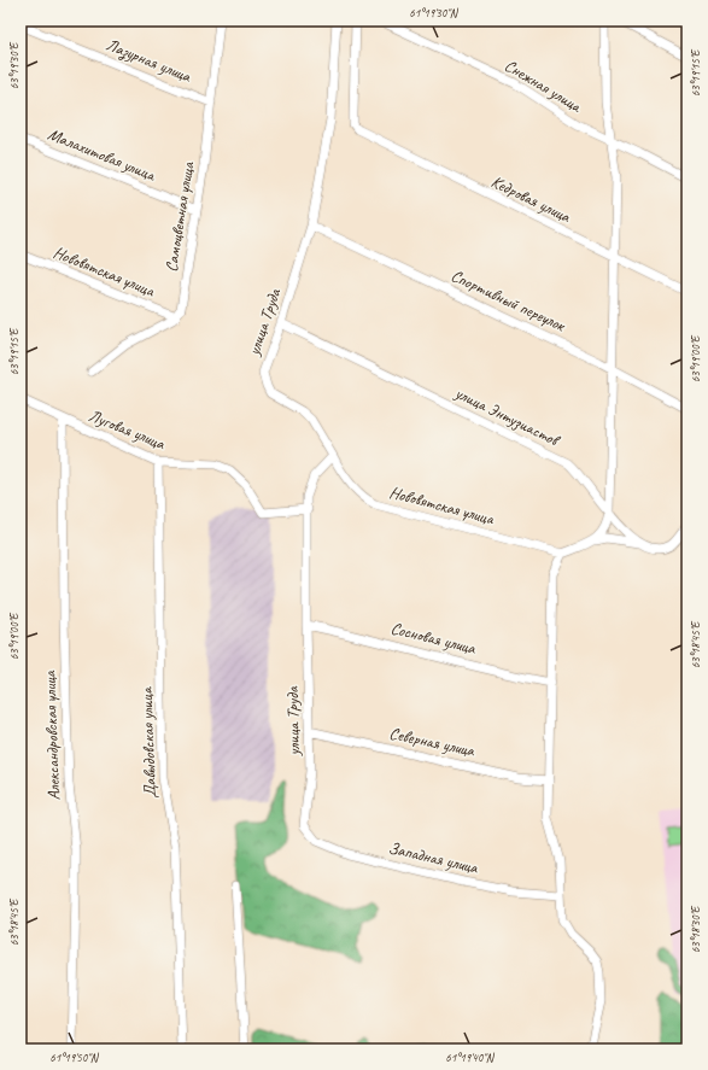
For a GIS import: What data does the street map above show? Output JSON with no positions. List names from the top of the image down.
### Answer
{
  "streets": {
    "street": [
      "Лазурная улица",
      "Снежная улица",
      "Малахитовая улица",
      "Кедровая улица",
      "Самоцветная улица",
      "Нововятская улица",
      "Спортивный переулок",
      "улица Труда",
      "улица Энтузиастов",
      "Луговая улица",
      "Сосновая улица",
      "Александровская улица",
      "Северная улица",
      "Давыдовская улица",
      "Западная улица"
    ]
  },
  "crossings": [
    ["Лазурная улица", "Самоцветная улица"],
    ["Малахитовая улица", "Самоцветная улица"],
    ["Самоцветная улица", "Нововятская улица"],
    ["Нововятская улица", "улица Труда"],
    ["Спортивный переулок", "улица Труда"],
    ["улица Труда", "улица Энтузиастов"],
    ["улица Труда", "Луговая улица"],
    ["улица Труда", "Сосновая улица"],
    ["улица Труда", "Северная улица"],
    ["улица Труда", "Западная улица"],
    ["Луговая улица", "Александровская улица"],
    ["Луговая улица", "Давыдовская улица"]
  ],
  "coordinates": [
    "61°19'30\"N",
    "63°19'30\"E",
    "63°19'15\"E",
    "63°19'00\"E",
    "63°18'45\"E",
    "63°18'30\"E",
    "61°19'50\"N",
    "61°19'40\"N"
  ]
}
